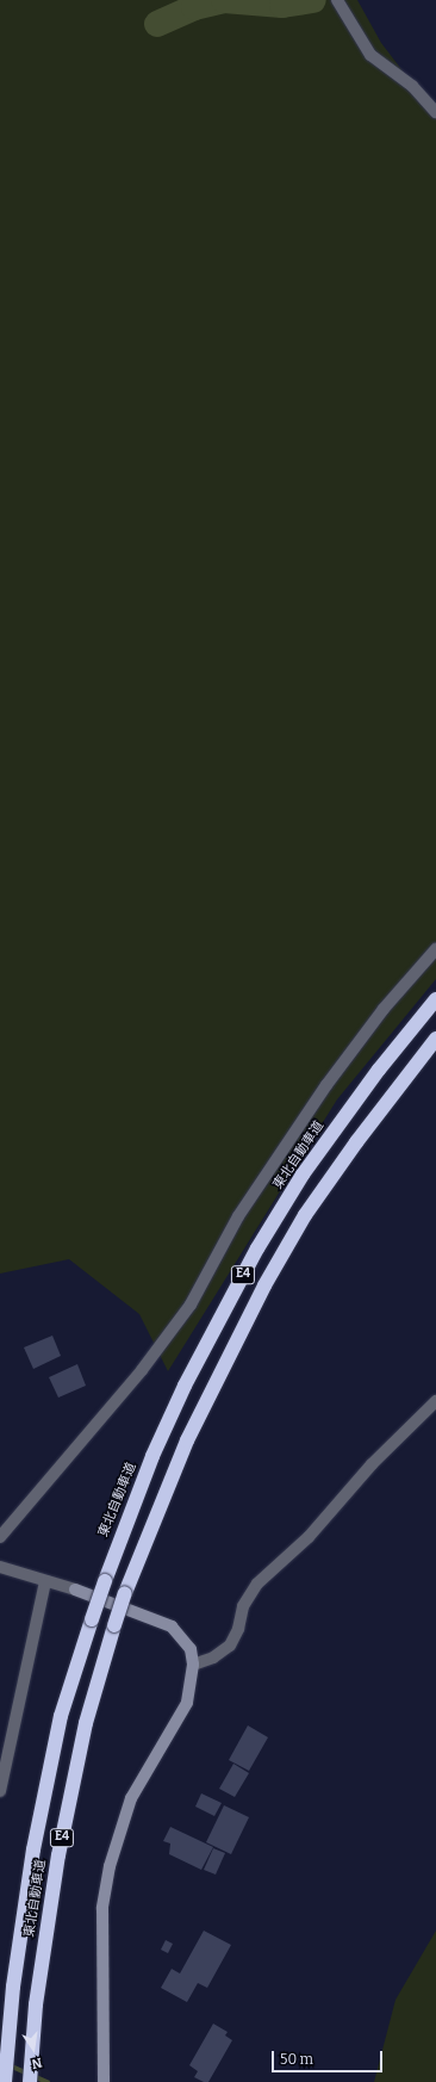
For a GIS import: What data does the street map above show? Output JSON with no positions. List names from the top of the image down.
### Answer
{
  "streets": {
    "highway": ["東北自動車道", "E4"]
  },
  "scale_bar": "50 m",
  "north": "bottom"
}
